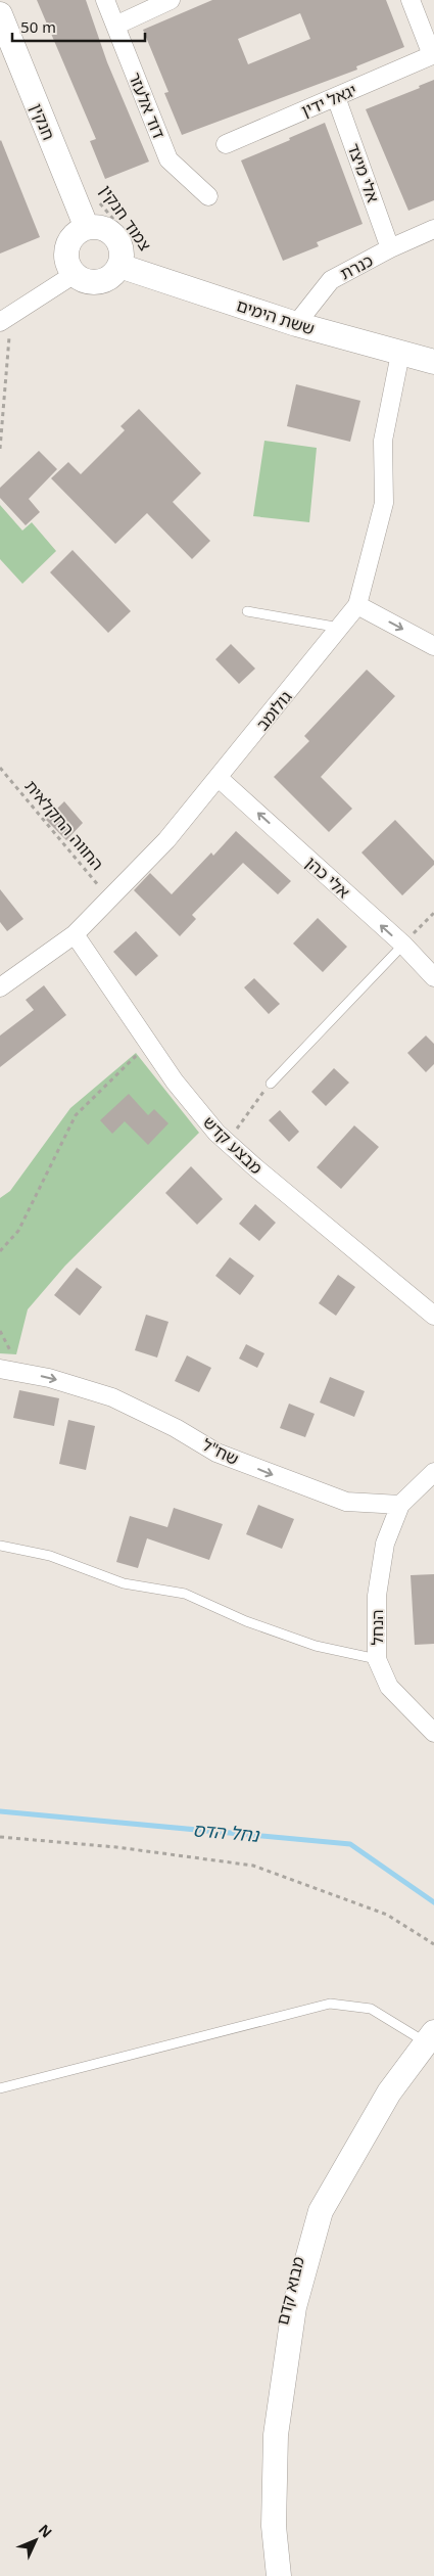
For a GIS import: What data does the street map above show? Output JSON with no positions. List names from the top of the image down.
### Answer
{
  "streets": {
    "street": [
      "יגאל ידין",
      "דוד אלעזר",
      "חנקין",
      "אלי מיצד",
      "כנרת",
      "ששת הימים",
      "גולומב",
      "אלי כהן",
      "מבצע קדש",
      "שח\"ל",
      "הנחל",
      "מבוא קדם"
    ],
    "path": ["צמוד חנקין", "החווה החקלאית"]
  },
  "crossings": [
    ["יגאל ידין", "אלי מיצד"],
    ["חנקין", "צמוד חנקין"],
    ["חנקין", "ששת הימים"],
    ["אלי מיצד", "כנרת"],
    ["צמוד חנקין", "ששת הימים"],
    ["כנרת", "ששת הימים"],
    ["ששת הימים", "גולומב"],
    ["גולומב", "החווה החקלאית"],
    ["גולומב", "אלי כהן"],
    ["גולומב", "מבצע קדש"],
    ["שח\"ל", "הנחל"]
  ],
  "one_way": ["אלי כהן", "שח\"ל"],
  "water": ["נחל הדס"],
  "scale_bar": "50 m",
  "north": "top right"
}
